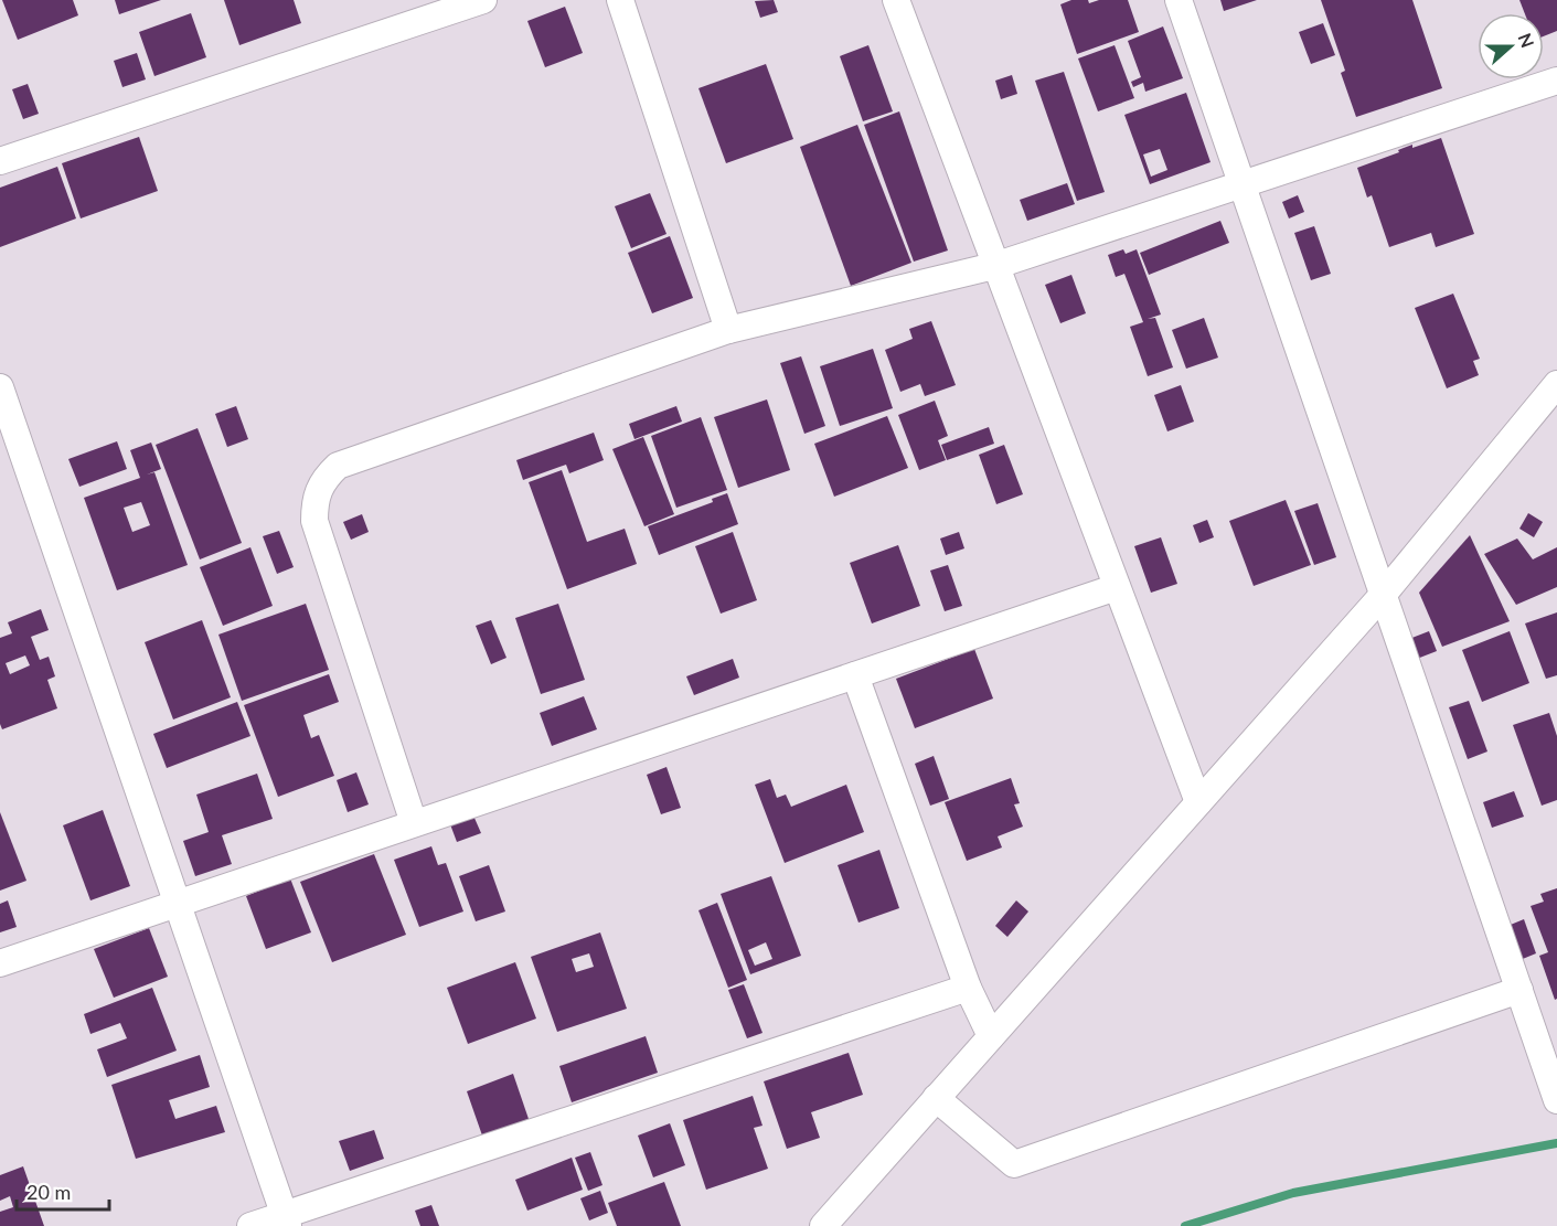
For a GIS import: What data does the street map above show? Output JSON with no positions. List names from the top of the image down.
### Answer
{
  "scale_bar": "20 m",
  "north": "right"
}
